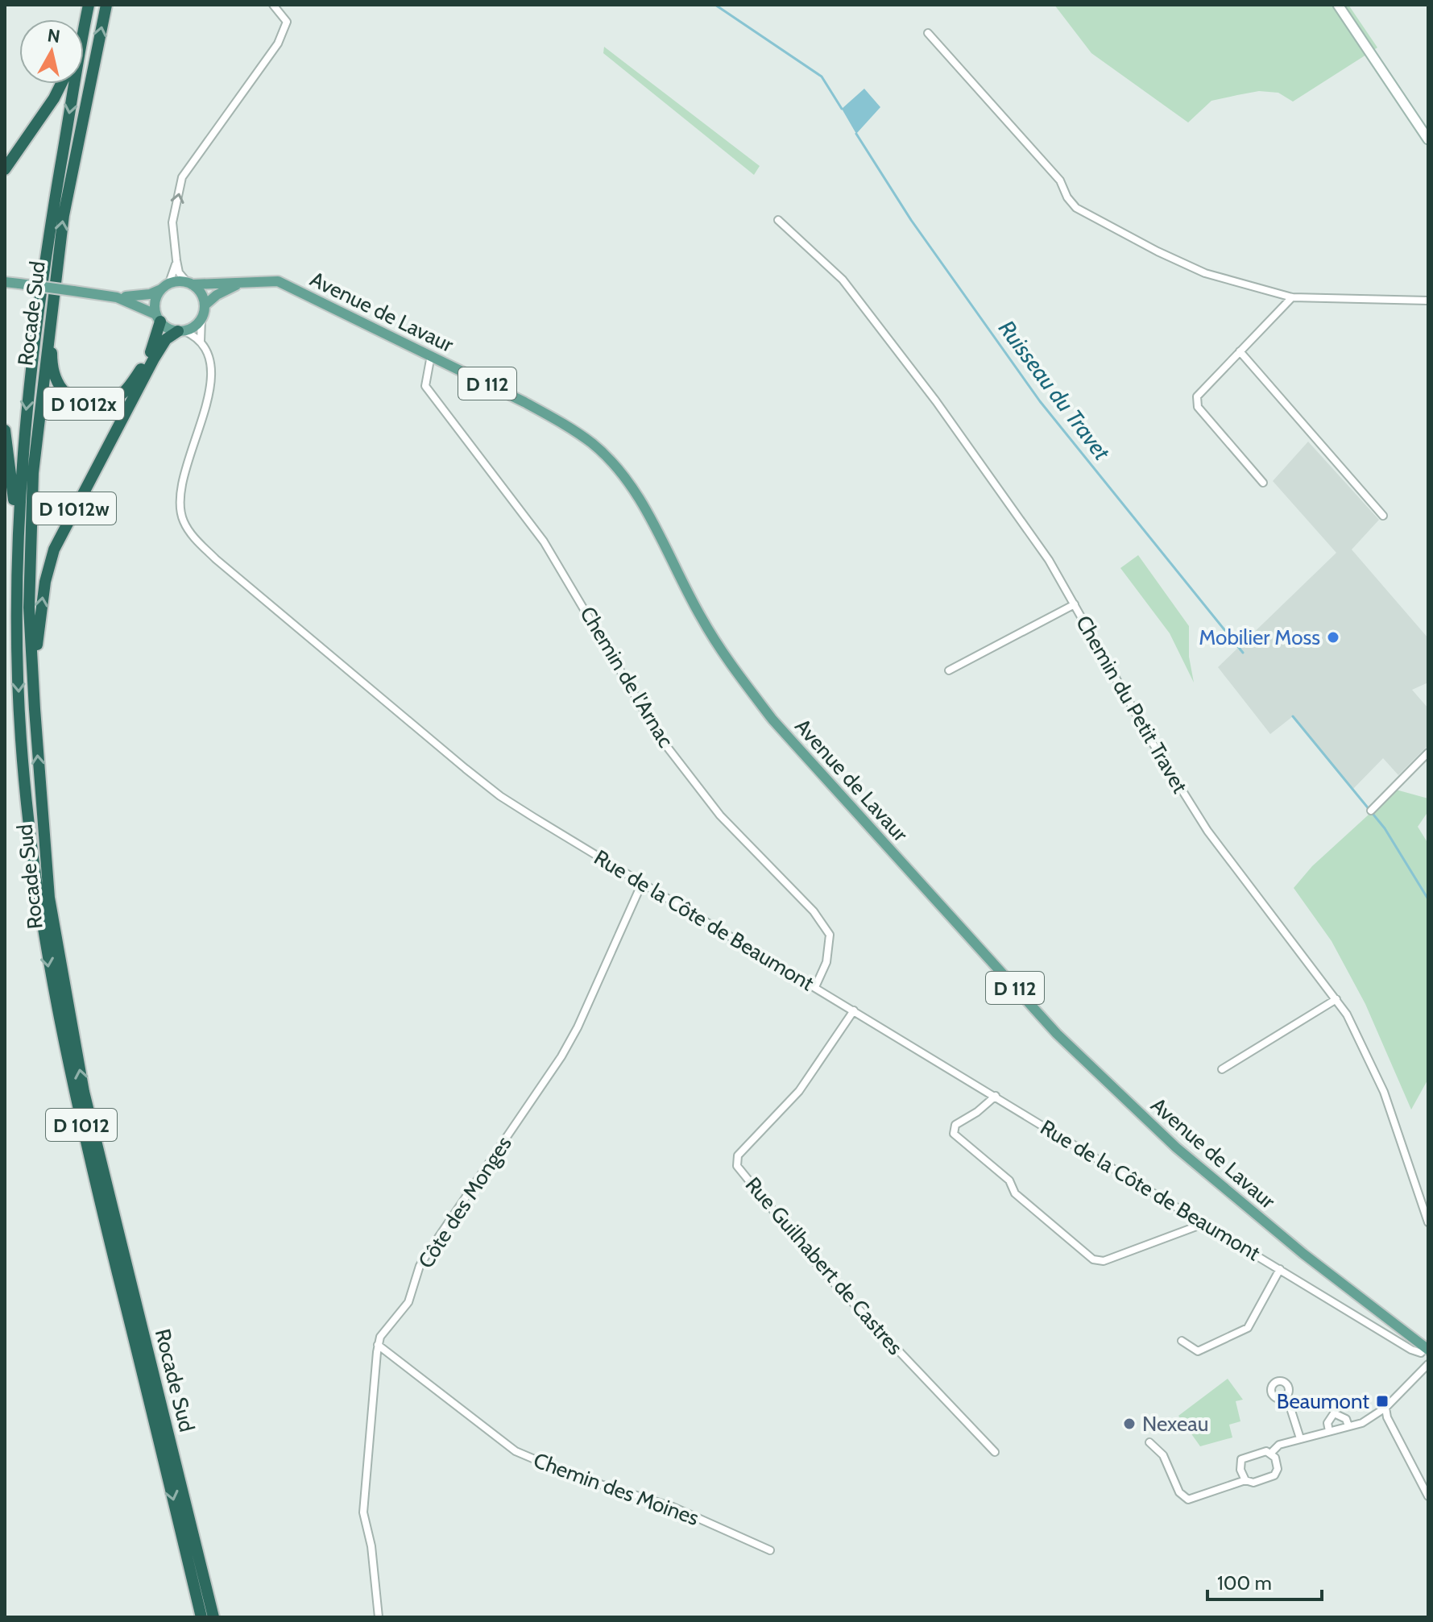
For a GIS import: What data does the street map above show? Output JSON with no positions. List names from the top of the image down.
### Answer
{
  "streets": {
    "highway": [
      "Rocade Sud",
      "D 1012x",
      "D 1012w",
      "D 1012"
    ],
    "main road": ["Avenue de Lavaur", "D 112"],
    "street": [
      "Chemin de l'Arnac",
      "Chemin du Petit Travet",
      "Rue de la Côte de Beaumont",
      "Côte des Monges",
      "Rue Guilhabert de Castres",
      "Chemin des Moines"
    ]
  },
  "crossings": [
    ["Avenue de Lavaur", "D 112"],
    ["Avenue de Lavaur", "Chemin de l'Arnac"],
    ["Avenue de Lavaur", "Rue de la Côte de Beaumont"],
    ["Rocade Sud", "D 1012x"],
    ["Rocade Sud", "D 1012w"],
    ["D 112", "D 1012x"],
    ["D 112", "D 1012w"],
    ["D 112", "Rue de la Côte de Beaumont"],
    ["D 1012x", "D 1012w"],
    ["D 1012x", "Rue de la Côte de Beaumont"],
    ["D 1012w", "Rue de la Côte de Beaumont"],
    ["Chemin de l'Arnac", "Rue de la Côte de Beaumont"],
    ["Rue de la Côte de Beaumont", "Côte des Monges"],
    ["Rue de la Côte de Beaumont", "Rue Guilhabert de Castres"],
    ["Côte des Monges", "Chemin des Moines"]
  ],
  "water": ["Ruisseau du Travet"],
  "places": {
    "other": ["Mobilier Moss", "Nexeau"],
    "transit": ["Beaumont"]
  },
  "scale_bar": "100 m",
  "north": "top"
}
